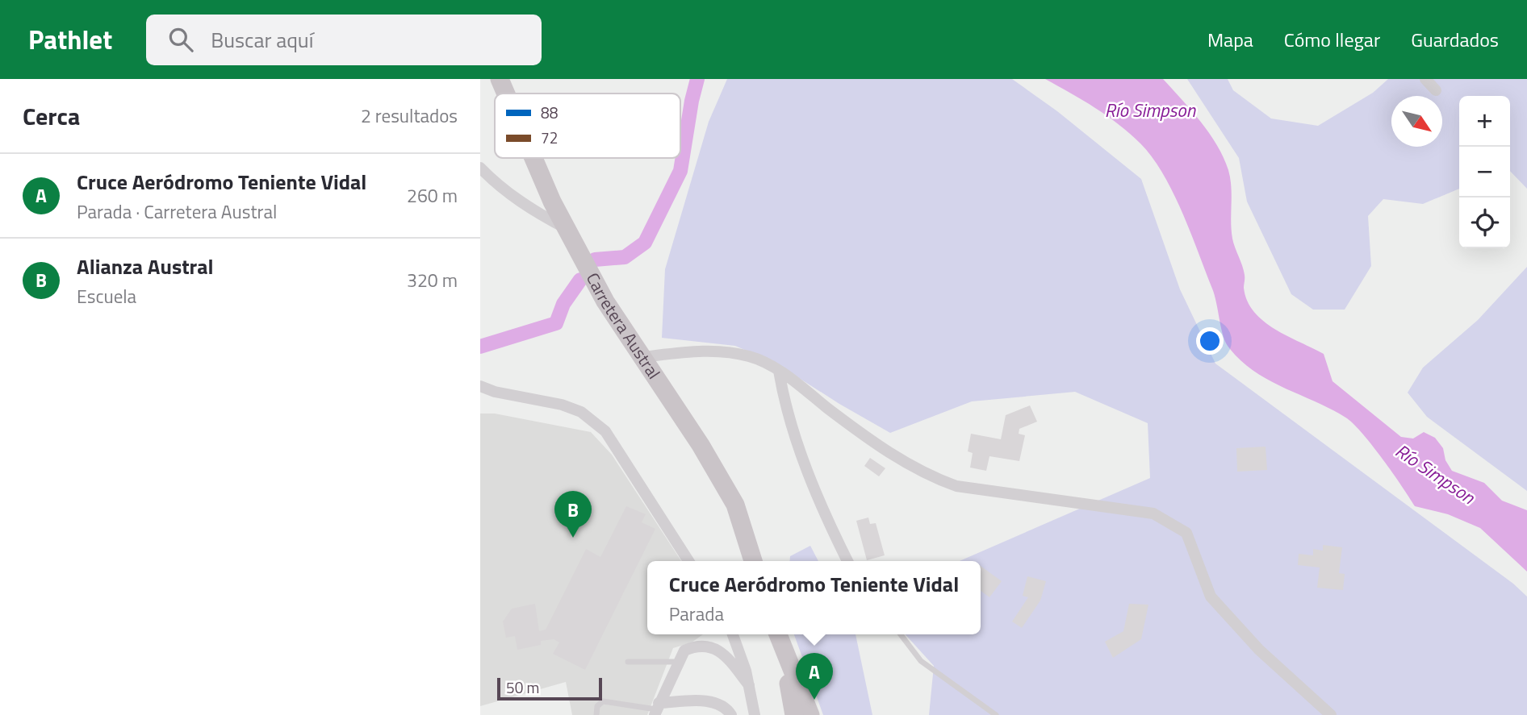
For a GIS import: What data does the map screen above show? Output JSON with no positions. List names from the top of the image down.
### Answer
{
  "streets": {
    "highway": ["Carretera Austral"]
  },
  "water": ["Río Simpson"],
  "legend": ["88", "72"],
  "scale_bar": "50 m",
  "north": "bottom right",
  "page": {
    "header": "Pathlet",
    "search": "Buscar aquí",
    "nav": ["Mapa", "Cómo llegar", "Guardados"],
    "heading": ["Cerca", "2 resultados"],
    "map_buttons": ["+", "−"],
    "list": [
      {
        "mark": "A",
        "name": "Cruce Aeródromo Teniente Vidal",
        "note": "Parada · Carretera Austral",
        "value": "260 m"
      },
      {
        "mark": "B",
        "name": "Alianza Austral",
        "note": "Escuela",
        "value": "320 m"
      }
    ],
    "pins": ["B", "A"],
    "popup": ["Cruce Aeródromo Teniente Vidal", "Parada"],
    "scale": "50 m"
  }
}
